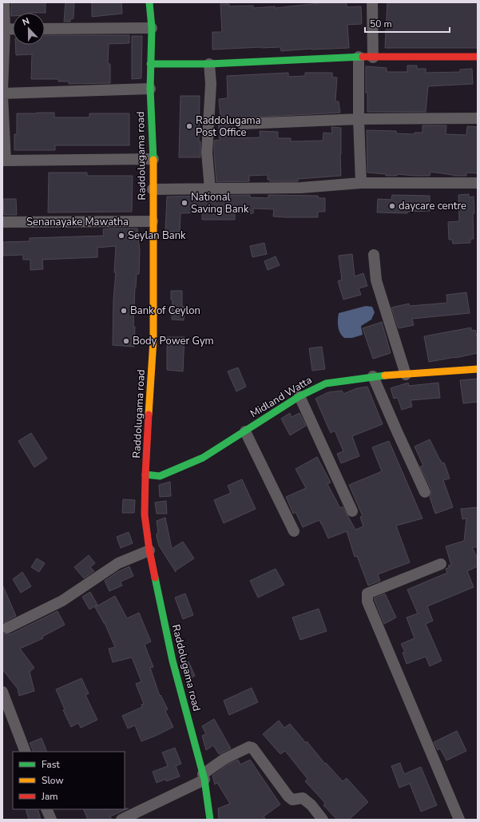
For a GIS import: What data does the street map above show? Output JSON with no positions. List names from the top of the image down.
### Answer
{
  "streets": {
    "street": ["Raddolugama road", "Senanayake Mawatha", "Midland Watta"]
  },
  "crossings": [
    ["Raddolugama road", "Senanayake Mawatha"],
    ["Raddolugama road", "Midland Watta"]
  ],
  "places": [
    "Raddolugama Post Office",
    "National Saving Bank",
    "daycare centre",
    "Seylan Bank",
    "Bank of Ceylon",
    "Body Power Gym"
  ],
  "legend": ["Fast", "Slow", "Jam"],
  "scale_bar": "50 m",
  "north": "top"
}
